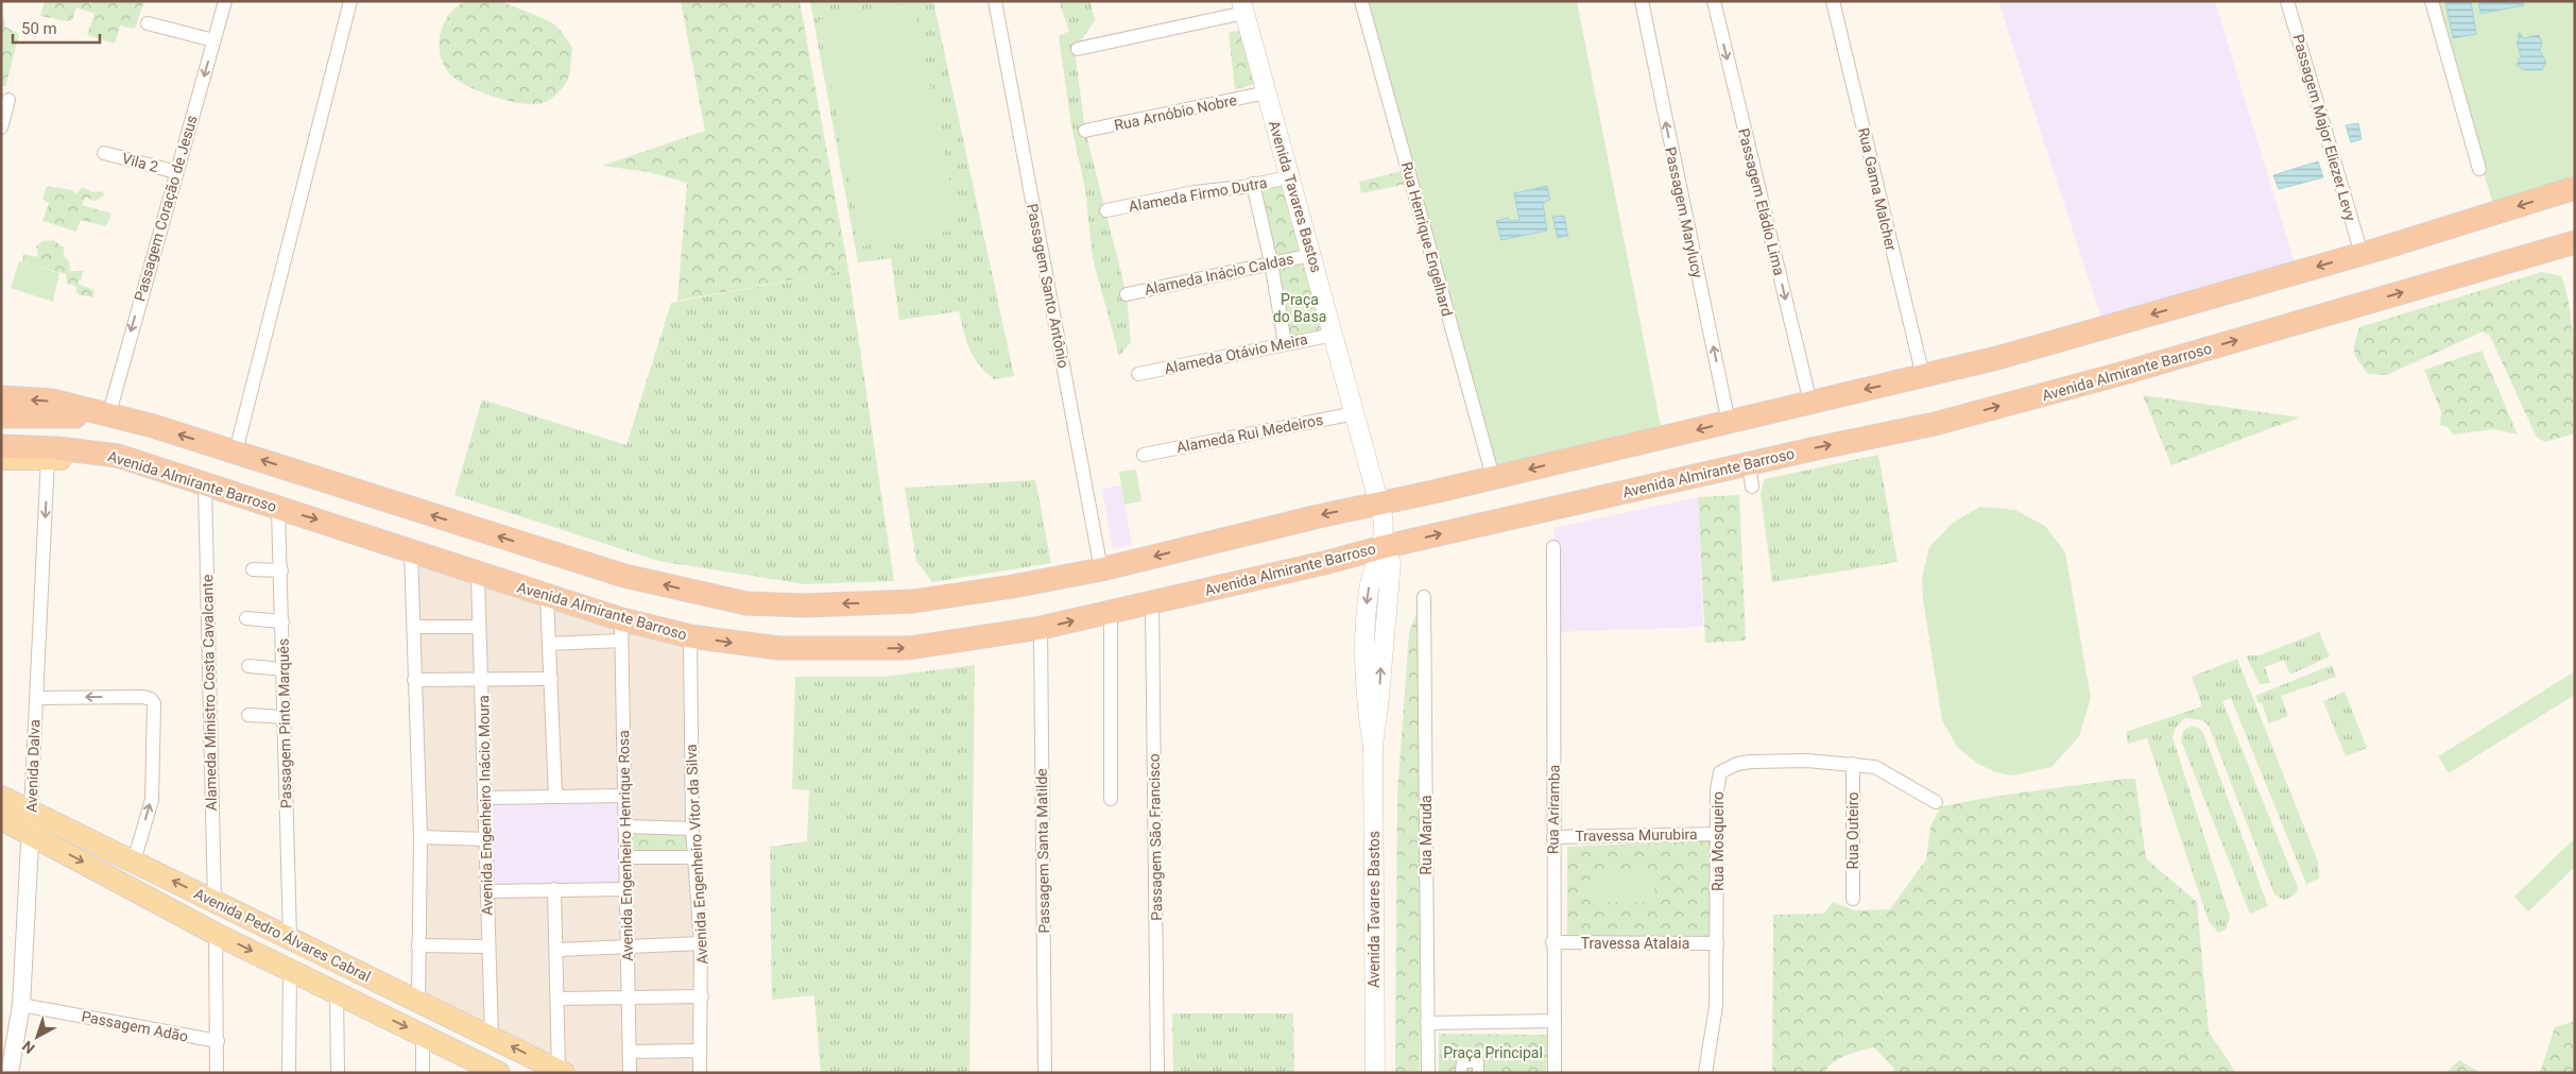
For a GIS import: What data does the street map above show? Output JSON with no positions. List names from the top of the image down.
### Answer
{
  "streets": {
    "highway": ["Avenida Almirante Barroso"],
    "main road": ["Avenida Tavares Bastos", "Avenida Pedro Álvares Cabral"],
    "street": [
      "Rua Arnóbio Nobre",
      "Passagem Major Eliezer Levy",
      "Vila 2",
      "Rua Gama Malcher",
      "Alameda Firmo Dutra",
      "Passagem Eládio Lima",
      "Passagem Coração de Jesus",
      "Passagem Marylucy",
      "Rua Henrique Engelhard",
      "Alameda Inácio Caldas",
      "Passagem Santo Antônio",
      "Alameda Otávio Meira",
      "Alameda Rui Medeiros",
      "Alameda Ministro Costa Cavalcante",
      "Passagem Pinto Marquês",
      "Avenida Dalva",
      "Avenida Engenheiro Inácio Moura",
      "Rua Ariramba",
      "Rua Outeiro",
      "Rua Maruda",
      "Travessa Murubira",
      "Passagem São Francisco",
      "Rua Mosqueiro",
      "Avenida Engenheiro Henrique Rosa",
      "Passagem Santa Matilde",
      "Avenida Engenheiro Vitor da Silva",
      "Travessa Atalaia",
      "Passagem Adão"
    ]
  },
  "crossings": [
    ["Rua Arnóbio Nobre", "Avenida Tavares Bastos"],
    ["Vila 2", "Passagem Coração de Jesus"],
    ["Alameda Firmo Dutra", "Avenida Tavares Bastos"],
    ["Avenida Tavares Bastos", "Alameda Inácio Caldas"],
    ["Avenida Tavares Bastos", "Alameda Otávio Meira"],
    ["Avenida Tavares Bastos", "Avenida Almirante Barroso"],
    ["Avenida Tavares Bastos", "Alameda Rui Medeiros"],
    ["Avenida Almirante Barroso", "Alameda Ministro Costa Cavalcante"],
    ["Avenida Almirante Barroso", "Passagem Pinto Marquês"],
    ["Avenida Almirante Barroso", "Avenida Engenheiro Inácio Moura"],
    ["Avenida Almirante Barroso", "Passagem São Francisco"],
    ["Avenida Almirante Barroso", "Avenida Engenheiro Henrique Rosa"],
    ["Avenida Almirante Barroso", "Passagem Santa Matilde"],
    ["Avenida Almirante Barroso", "Avenida Engenheiro Vitor da Silva"],
    ["Alameda Ministro Costa Cavalcante", "Avenida Pedro Álvares Cabral"],
    ["Passagem Pinto Marquês", "Avenida Pedro Álvares Cabral"],
    ["Avenida Dalva", "Avenida Pedro Álvares Cabral"],
    ["Avenida Dalva", "Passagem Adão"],
    ["Avenida Engenheiro Inácio Moura", "Avenida Pedro Álvares Cabral"],
    ["Rua Ariramba", "Travessa Murubira"],
    ["Rua Ariramba", "Travessa Atalaia"],
    ["Rua Outeiro", "Rua Mosqueiro"],
    ["Travessa Murubira", "Rua Mosqueiro"],
    ["Rua Mosqueiro", "Travessa Atalaia"]
  ],
  "one_way": [
    "Passagem Eládio Lima",
    "Passagem Coração de Jesus",
    "Passagem Marylucy",
    "Avenida Dalva"
  ],
  "parks": ["Praça do Basa", "Praça Principal"],
  "scale_bar": "50 m",
  "north": "bottom left"
}
